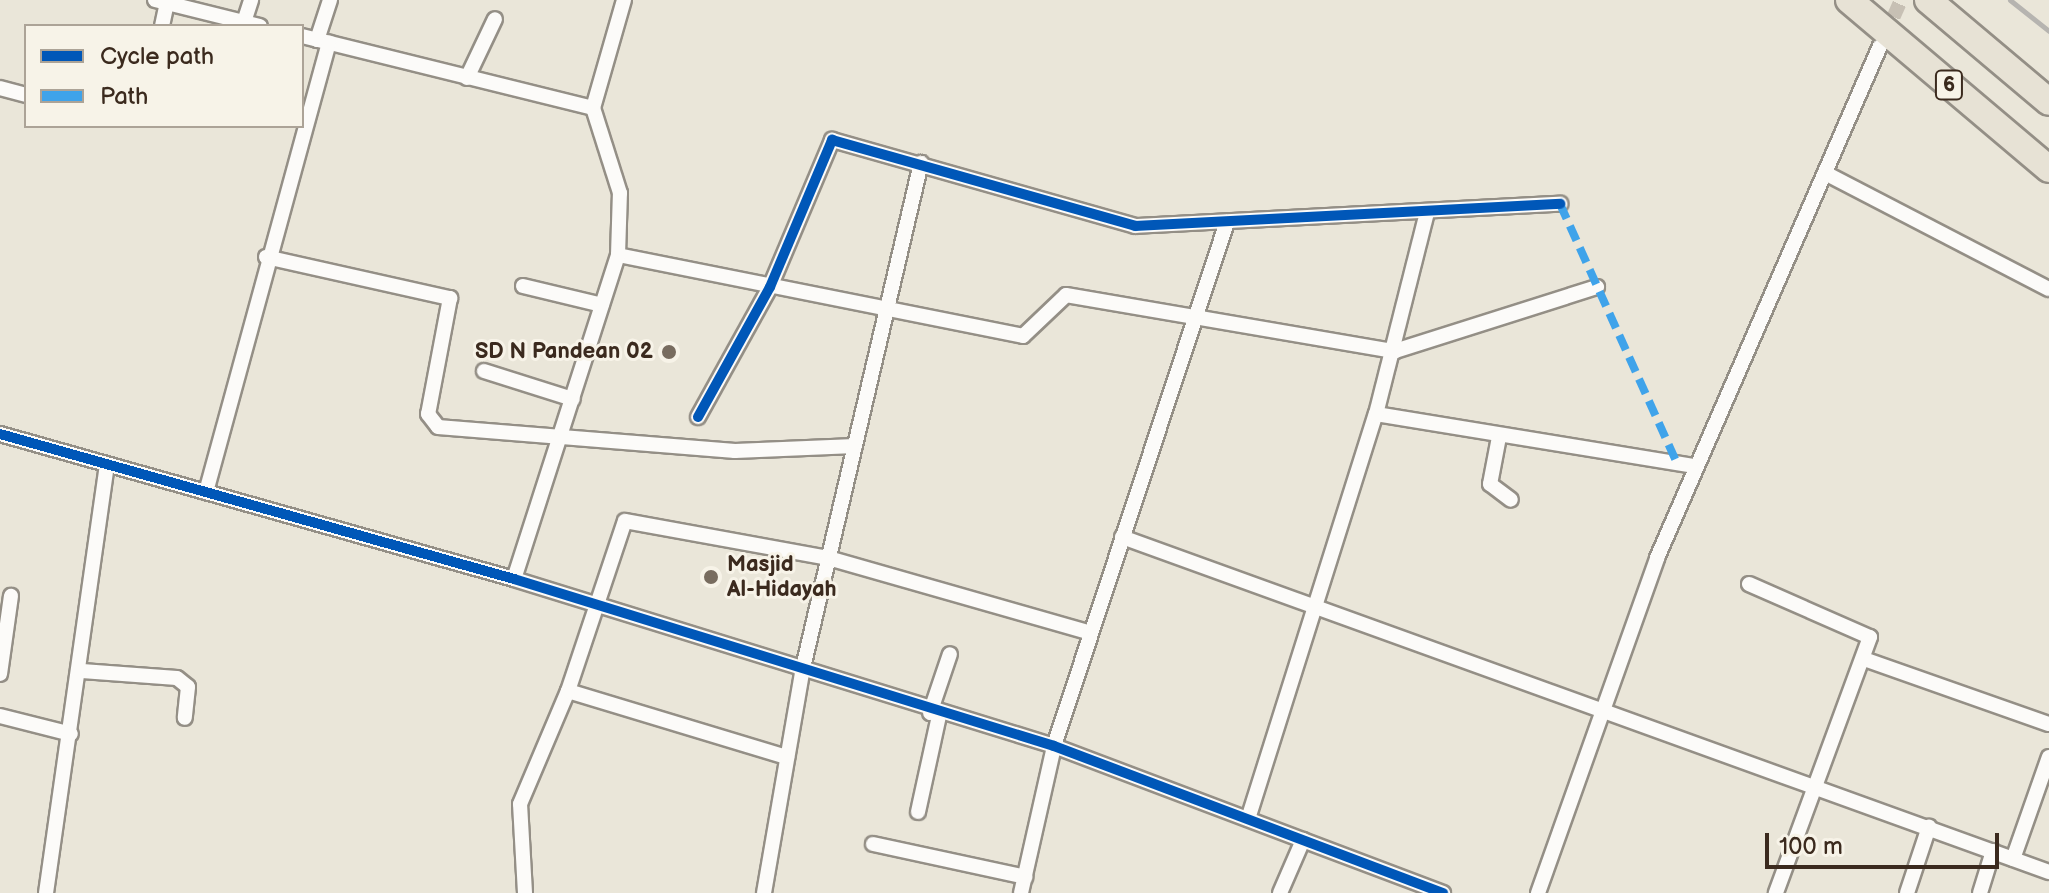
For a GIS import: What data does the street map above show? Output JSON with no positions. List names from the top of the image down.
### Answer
{
  "streets": {
    "highway": ["6"]
  },
  "places": ["SD N Pandean 02", "Masjid Al-Hidayah"],
  "legend": ["Cycle path", "Path"],
  "scale_bar": "100 m"
}
